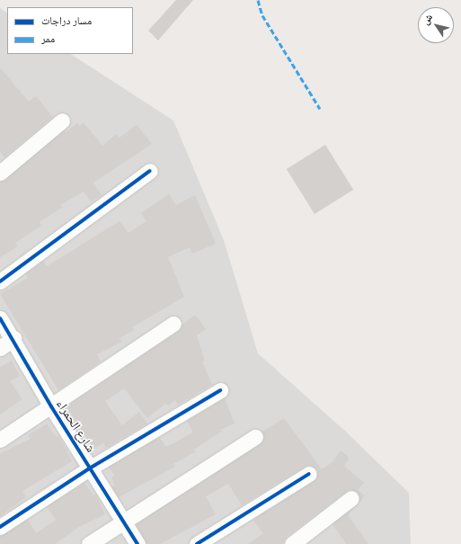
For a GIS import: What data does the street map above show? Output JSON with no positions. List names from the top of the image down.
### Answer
{
  "streets": {
    "street": ["شارع الحمراء"]
  },
  "legend": ["مسار دراجات", "ممر"],
  "north": "top left"
}
